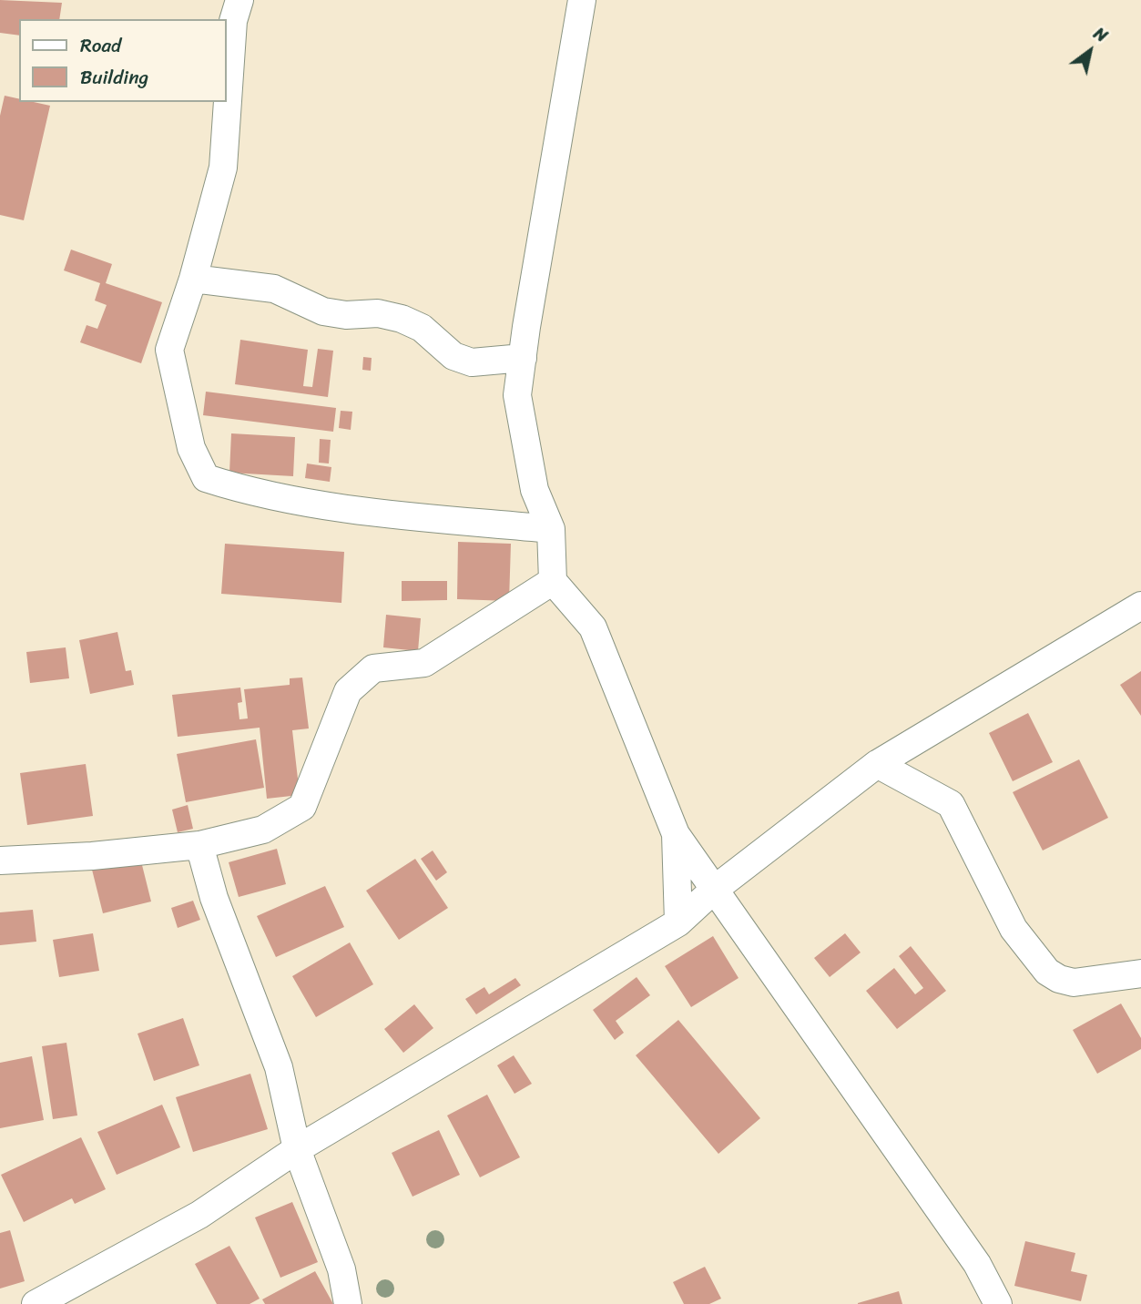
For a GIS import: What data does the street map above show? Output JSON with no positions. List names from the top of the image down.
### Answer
{
  "legend": ["Road", "Building"],
  "north": "top right"
}
